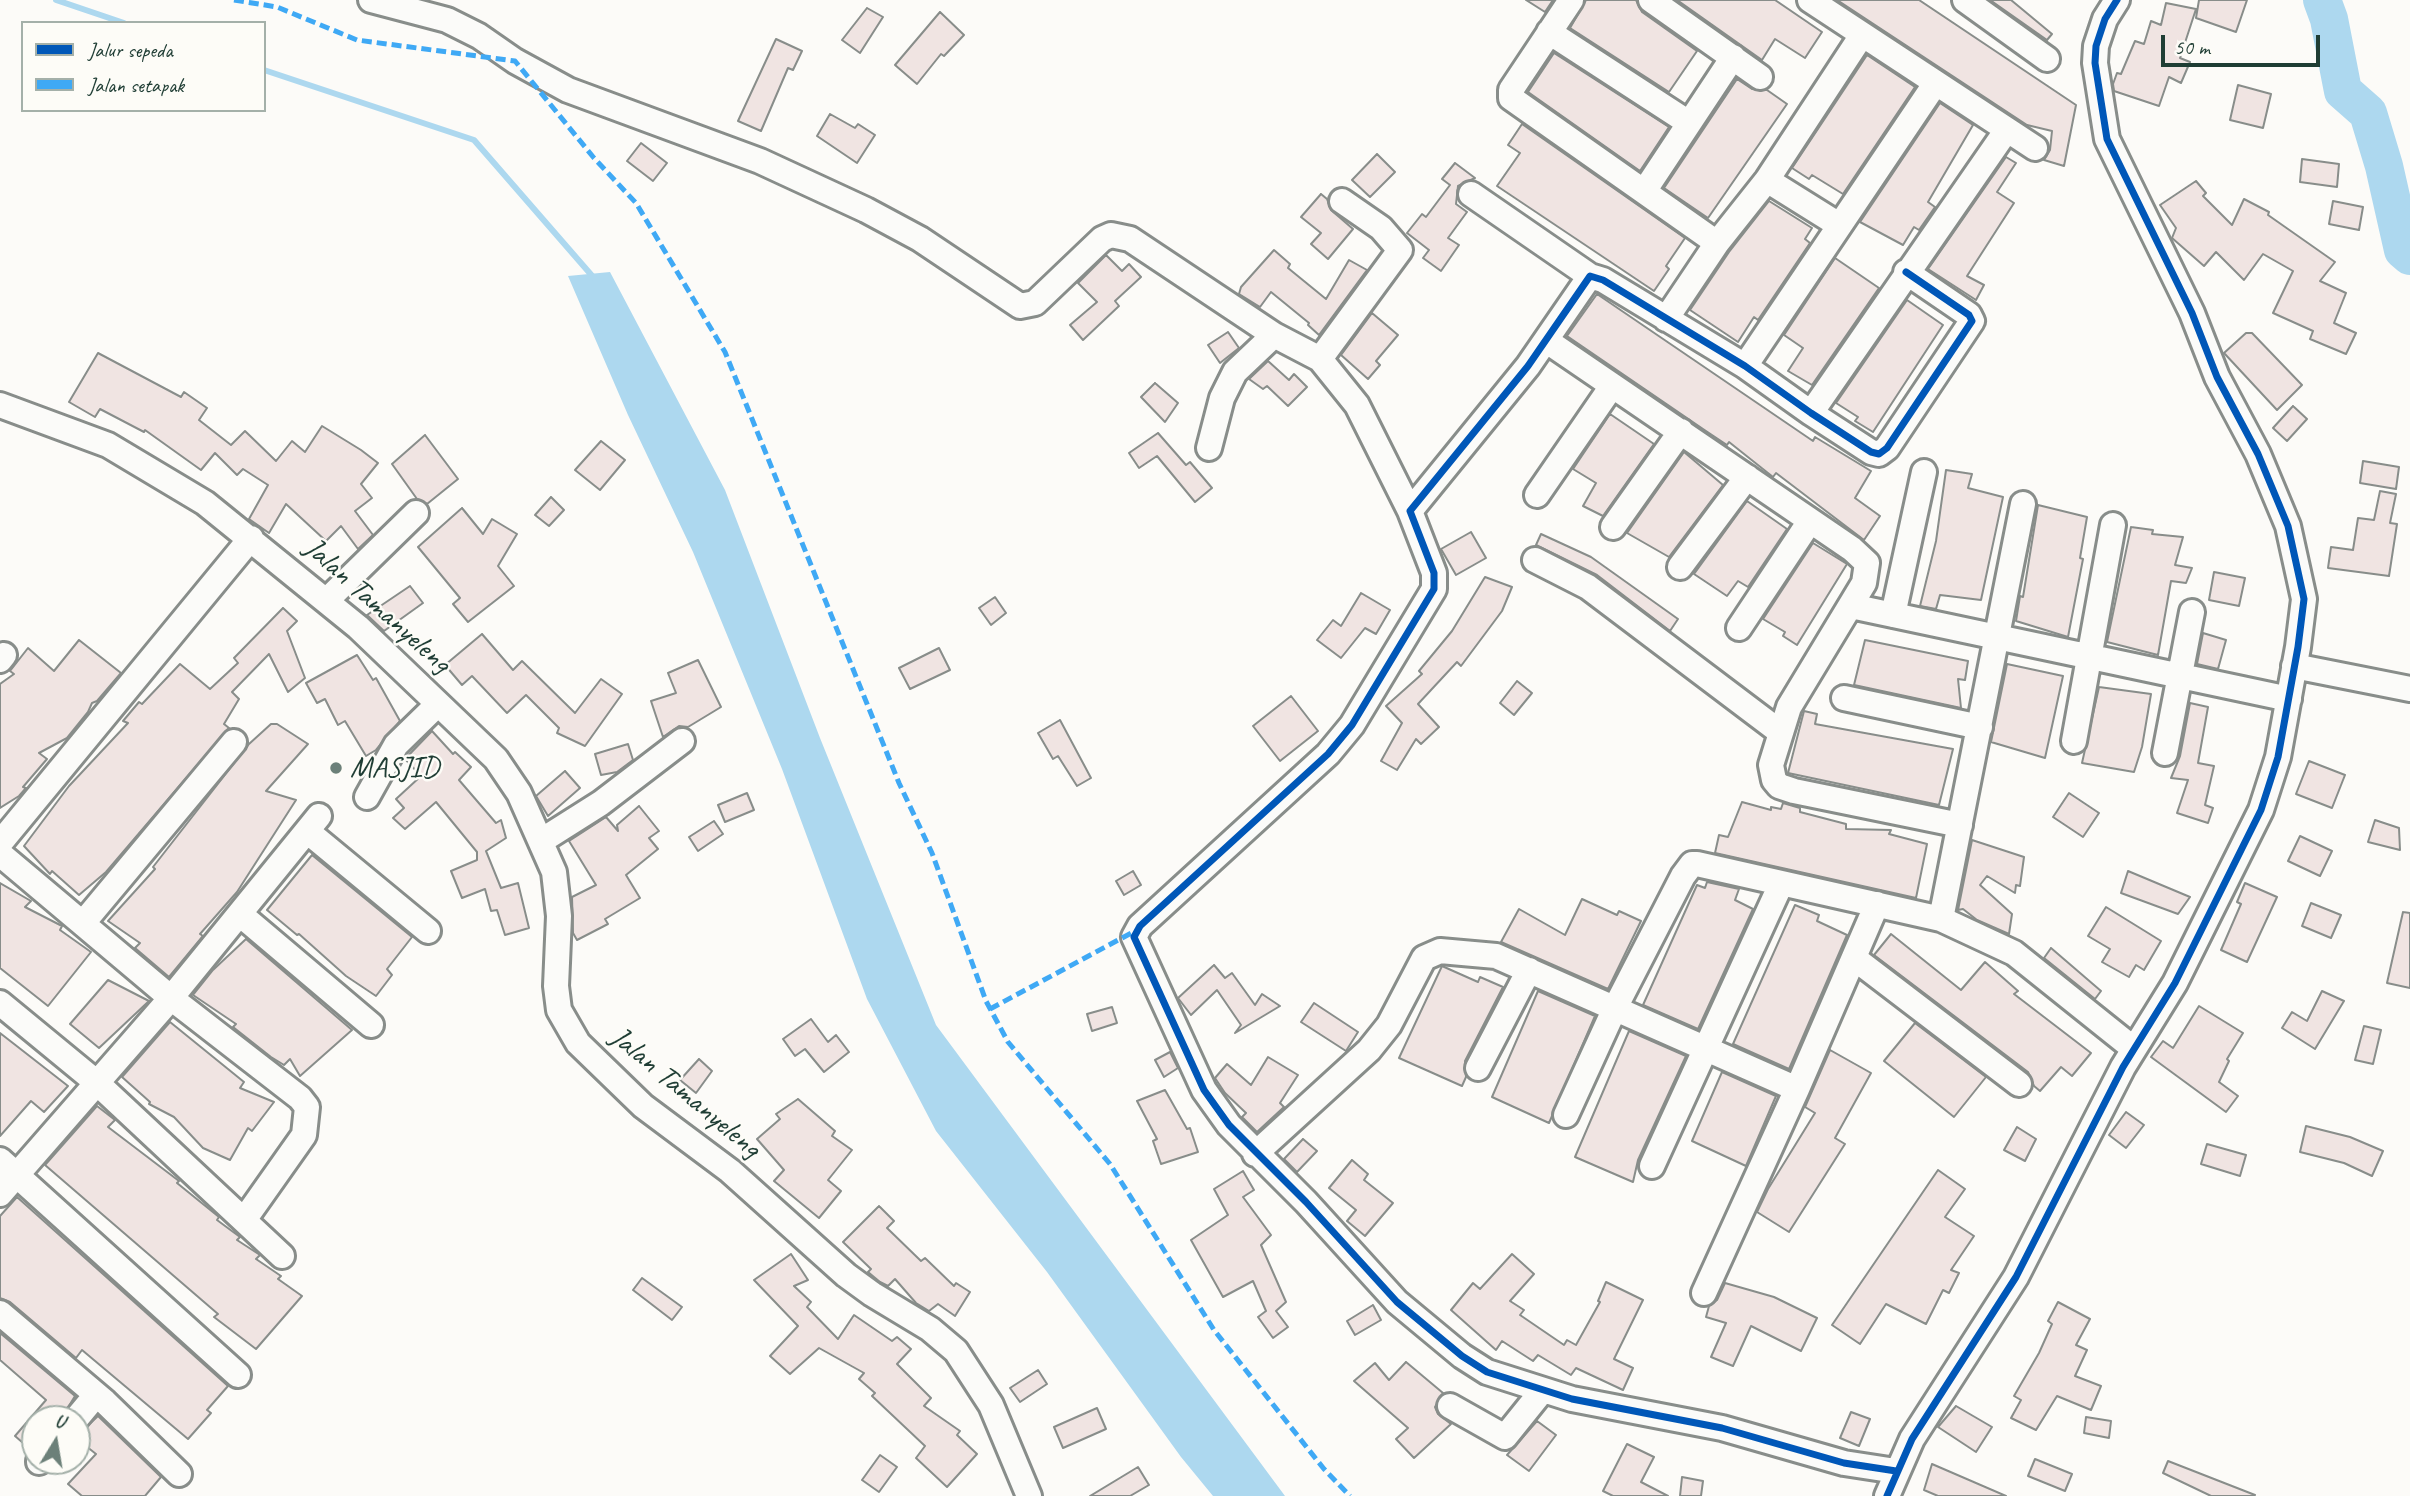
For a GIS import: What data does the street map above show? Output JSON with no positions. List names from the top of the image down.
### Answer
{
  "streets": {
    "street": ["Jalan Tamanyeleng"]
  },
  "places": ["MASJID"],
  "legend": ["Jalur sepeda", "Jalan setapak"],
  "scale_bar": "50 m",
  "north": "top"
}
